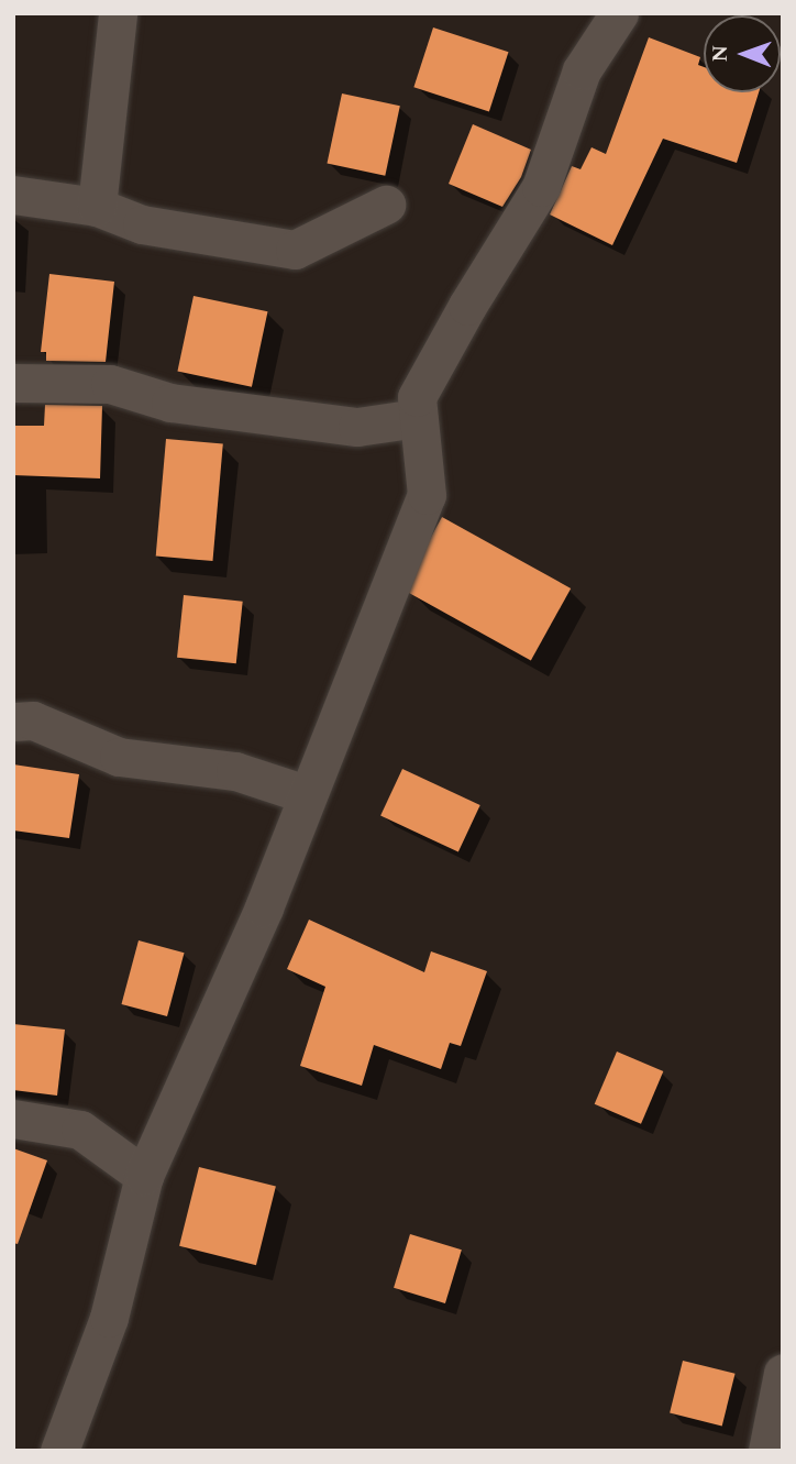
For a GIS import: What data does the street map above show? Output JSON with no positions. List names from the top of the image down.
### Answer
{
  "north": "left"
}
